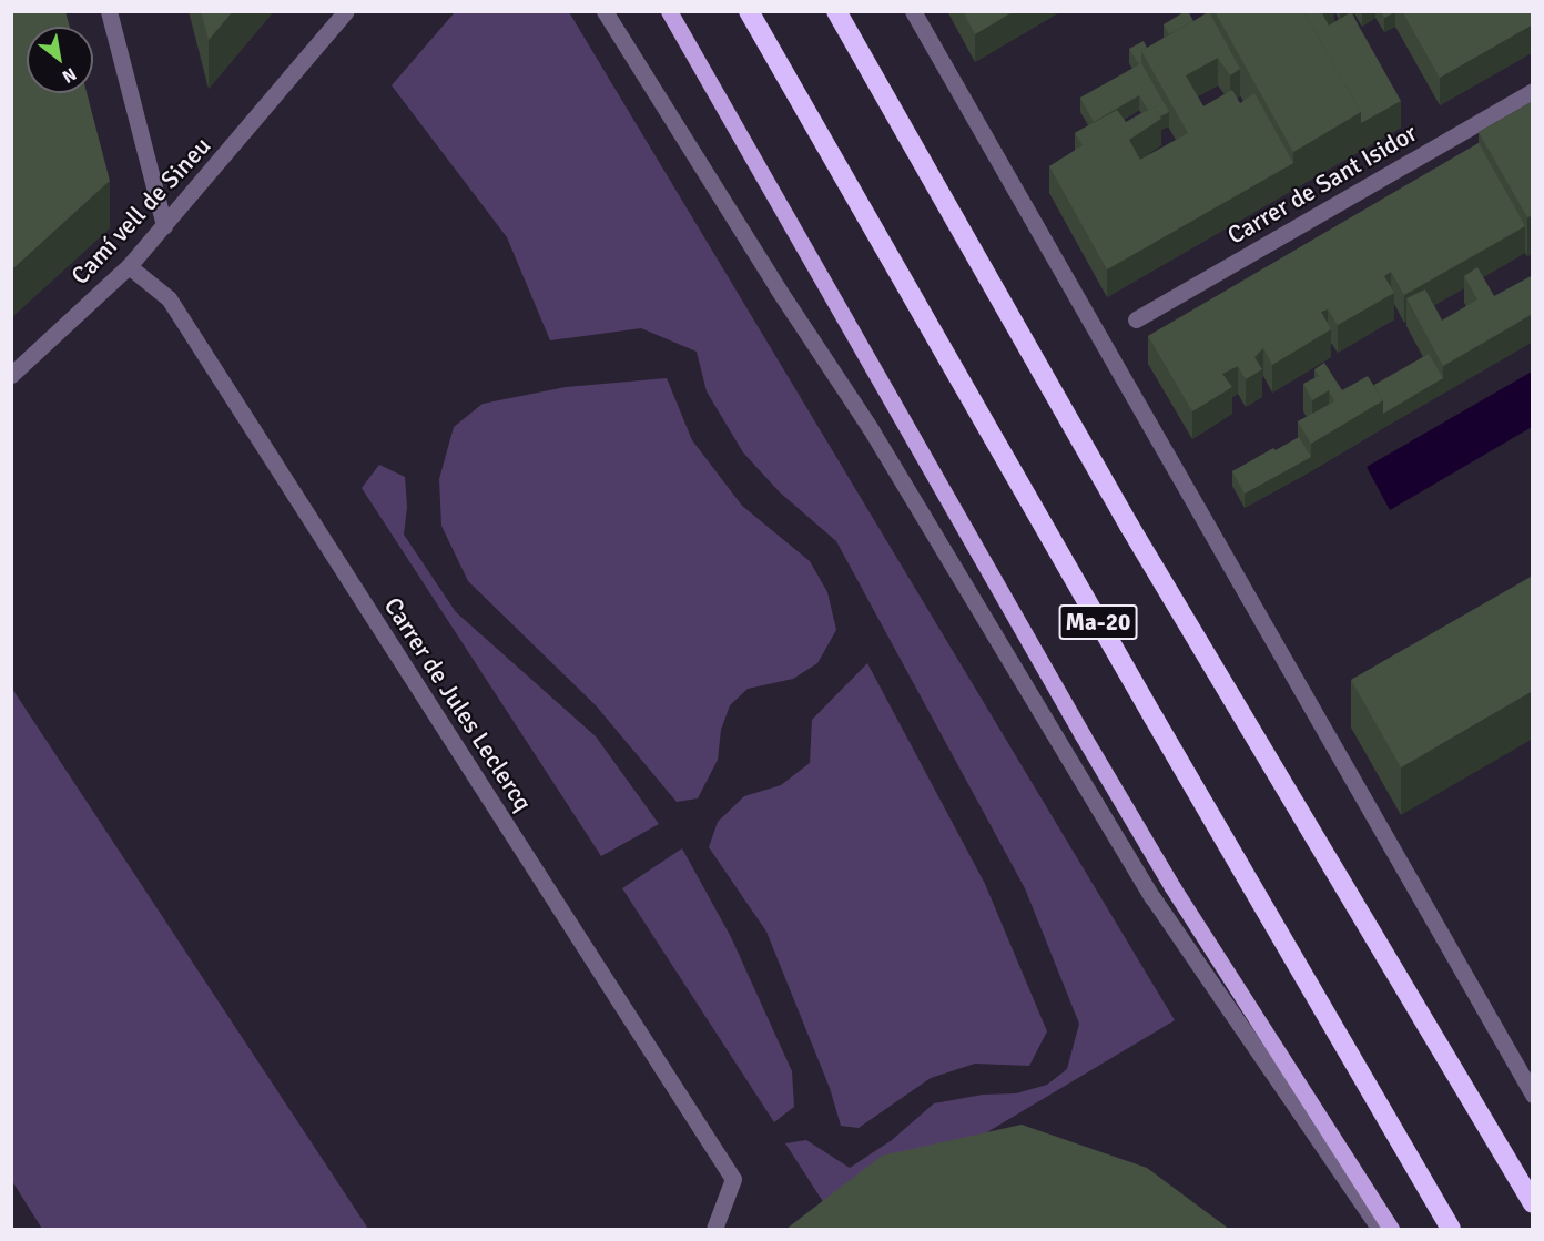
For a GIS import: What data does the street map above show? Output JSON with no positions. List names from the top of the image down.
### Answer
{
  "streets": {
    "highway": ["Ma-20"],
    "street": ["Carrer de Sant Isidor", "Camí vell de Sineu", "Carrer de Jules Leclercq"]
  },
  "crossings": [
    ["Camí vell de Sineu", "Carrer de Jules Leclercq"]
  ],
  "north": "bottom right"
}
